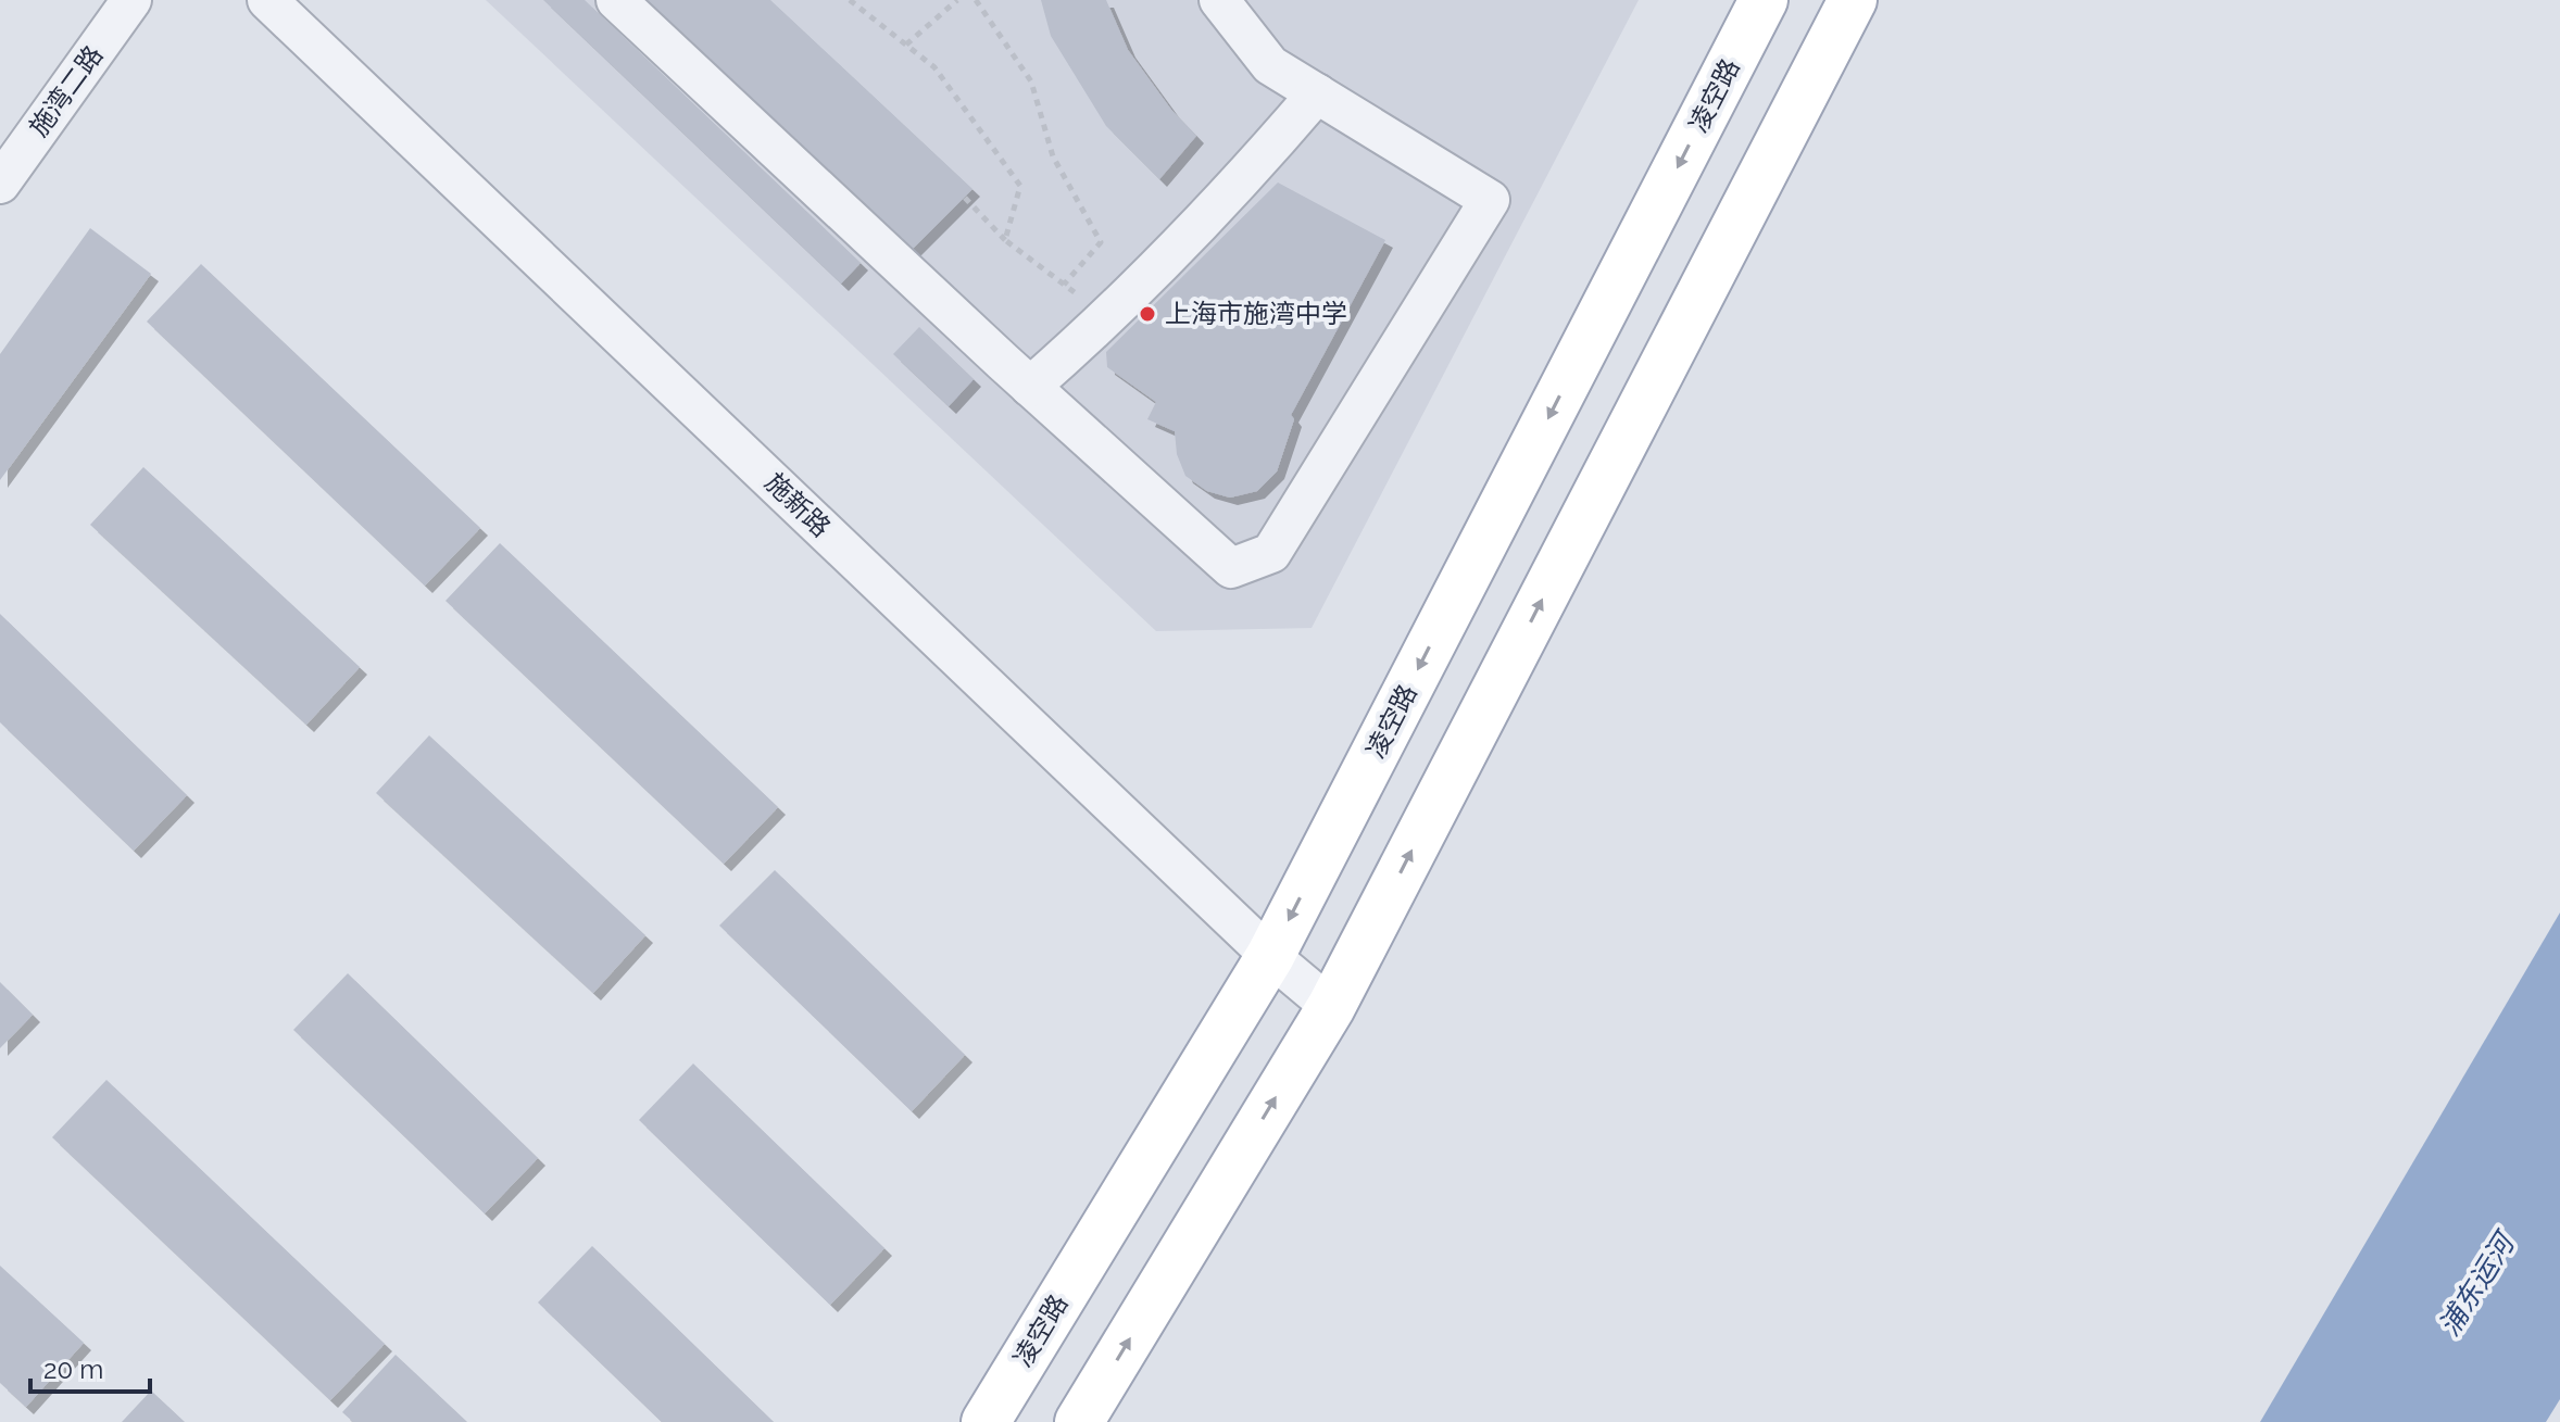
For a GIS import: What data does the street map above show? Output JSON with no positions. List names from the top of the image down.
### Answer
{
  "streets": {
    "main road": ["凌空路"],
    "street": ["施湾二路", "施新路"]
  },
  "crossings": [
    ["凌空路", "施新路"]
  ],
  "water": ["浦东运河"],
  "places": ["上海市施湾中学"],
  "scale_bar": "20 m"
}
